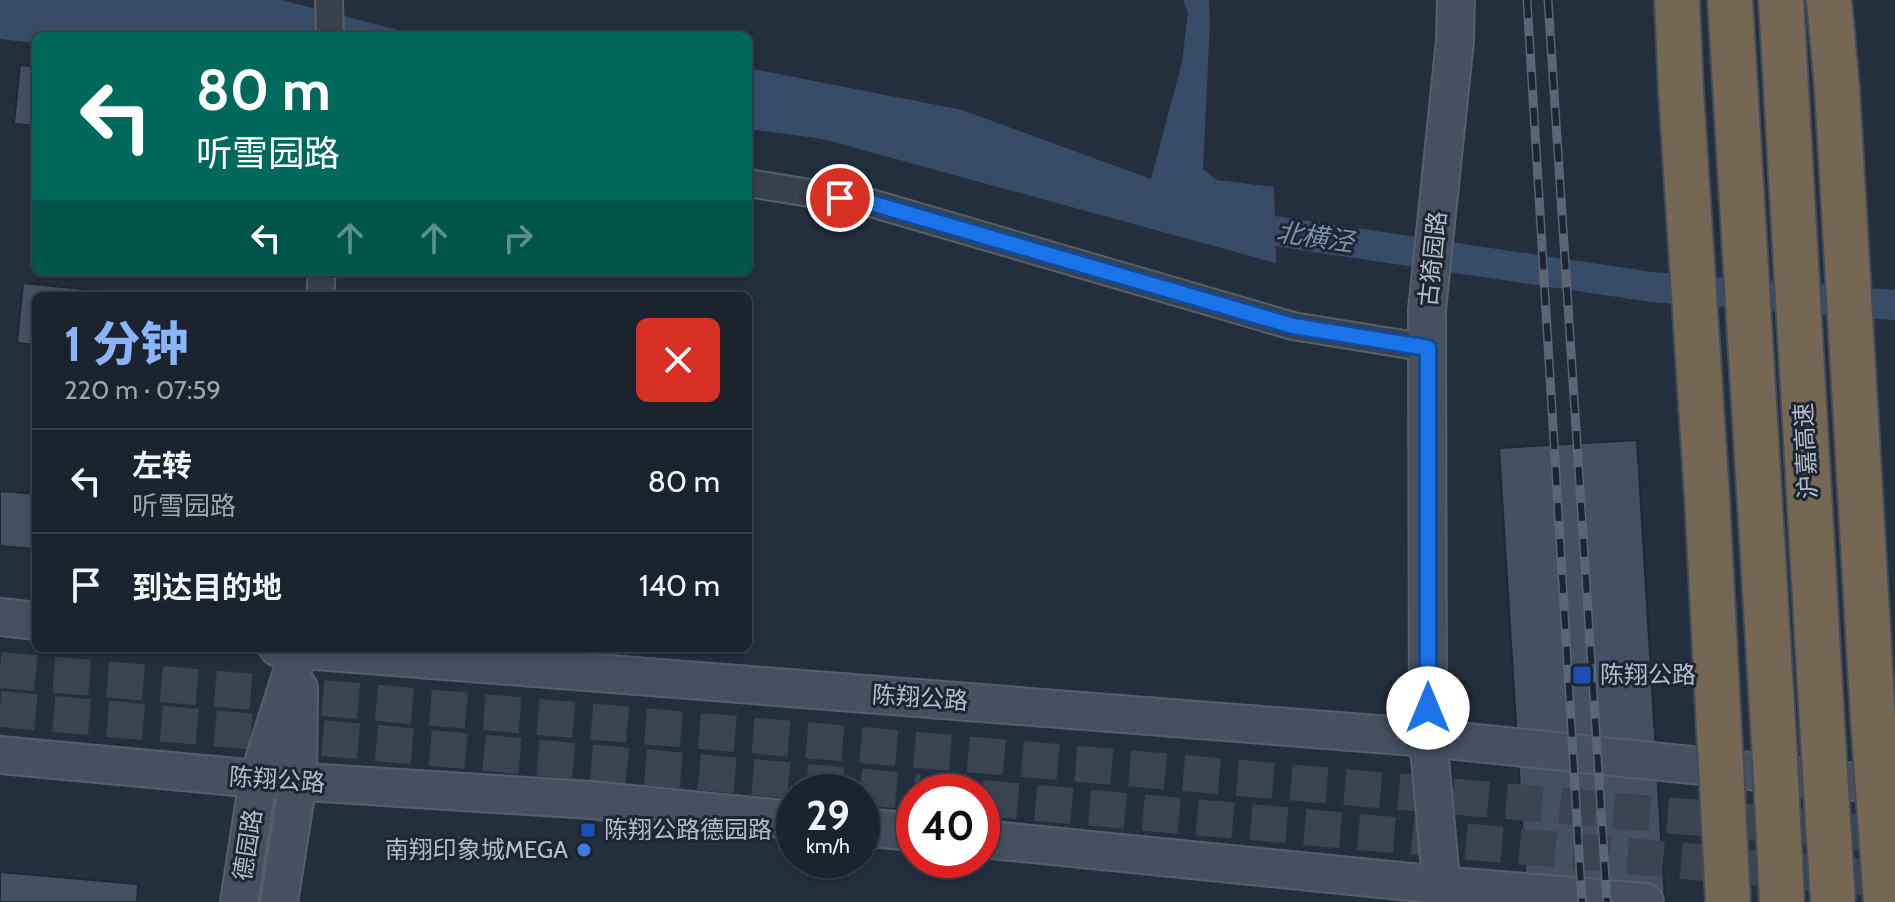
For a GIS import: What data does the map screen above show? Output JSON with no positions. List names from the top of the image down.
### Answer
{
  "streets": {
    "highway": ["沪嘉高速"],
    "main road": ["古猗园路", "陈翔公路", "德园路"]
  },
  "crossings": [
    ["古猗园路", "陈翔公路"],
    ["陈翔公路", "德园路"]
  ],
  "water": ["北横泾"],
  "places": {
    "transit": ["陈翔公路", "陈翔公路德园路"],
    "other": ["南翔印象城MEGA"]
  },
  "page": {
    "turn": ["80 m", "听雪园路"],
    "heading": ["1 分钟", "220 m · 07:59"],
    "list": [
      {
        "name": "左转",
        "note": "听雪园路",
        "value": "80 m"
      },
      {
        "name": "到达目的地",
        "value": "140 m"
      }
    ],
    "speed": "29 km/h",
    "limit": "40"
  }
}
